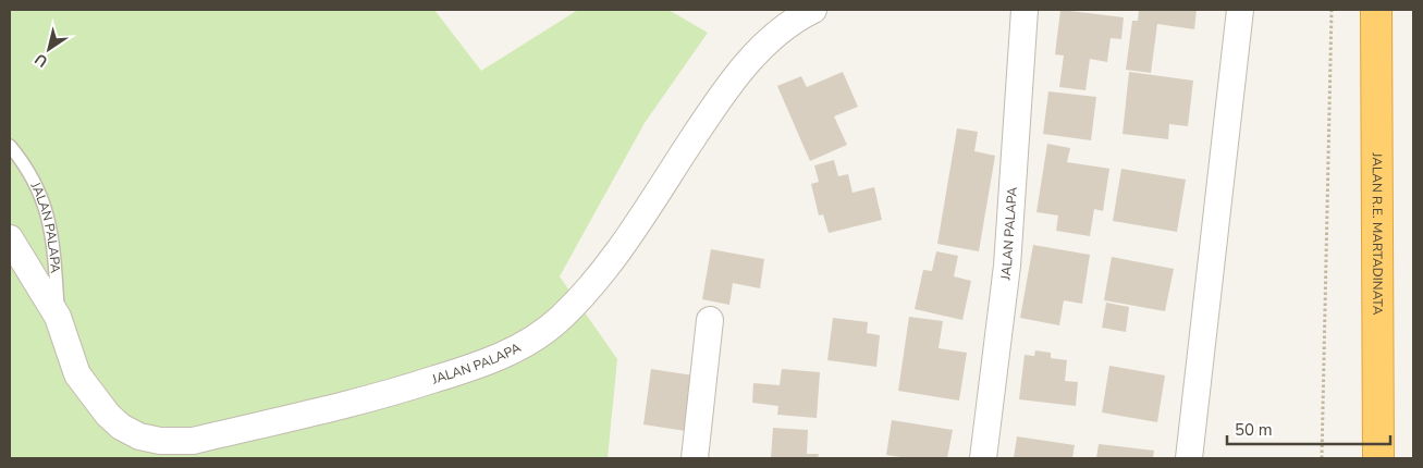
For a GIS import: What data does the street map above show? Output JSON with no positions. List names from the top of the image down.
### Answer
{
  "streets": {
    "highway": ["JALAN R.E. MARTADINATA"],
    "street": ["JALAN PALAPA"]
  },
  "scale_bar": "50 m",
  "north": "bottom left"
}
